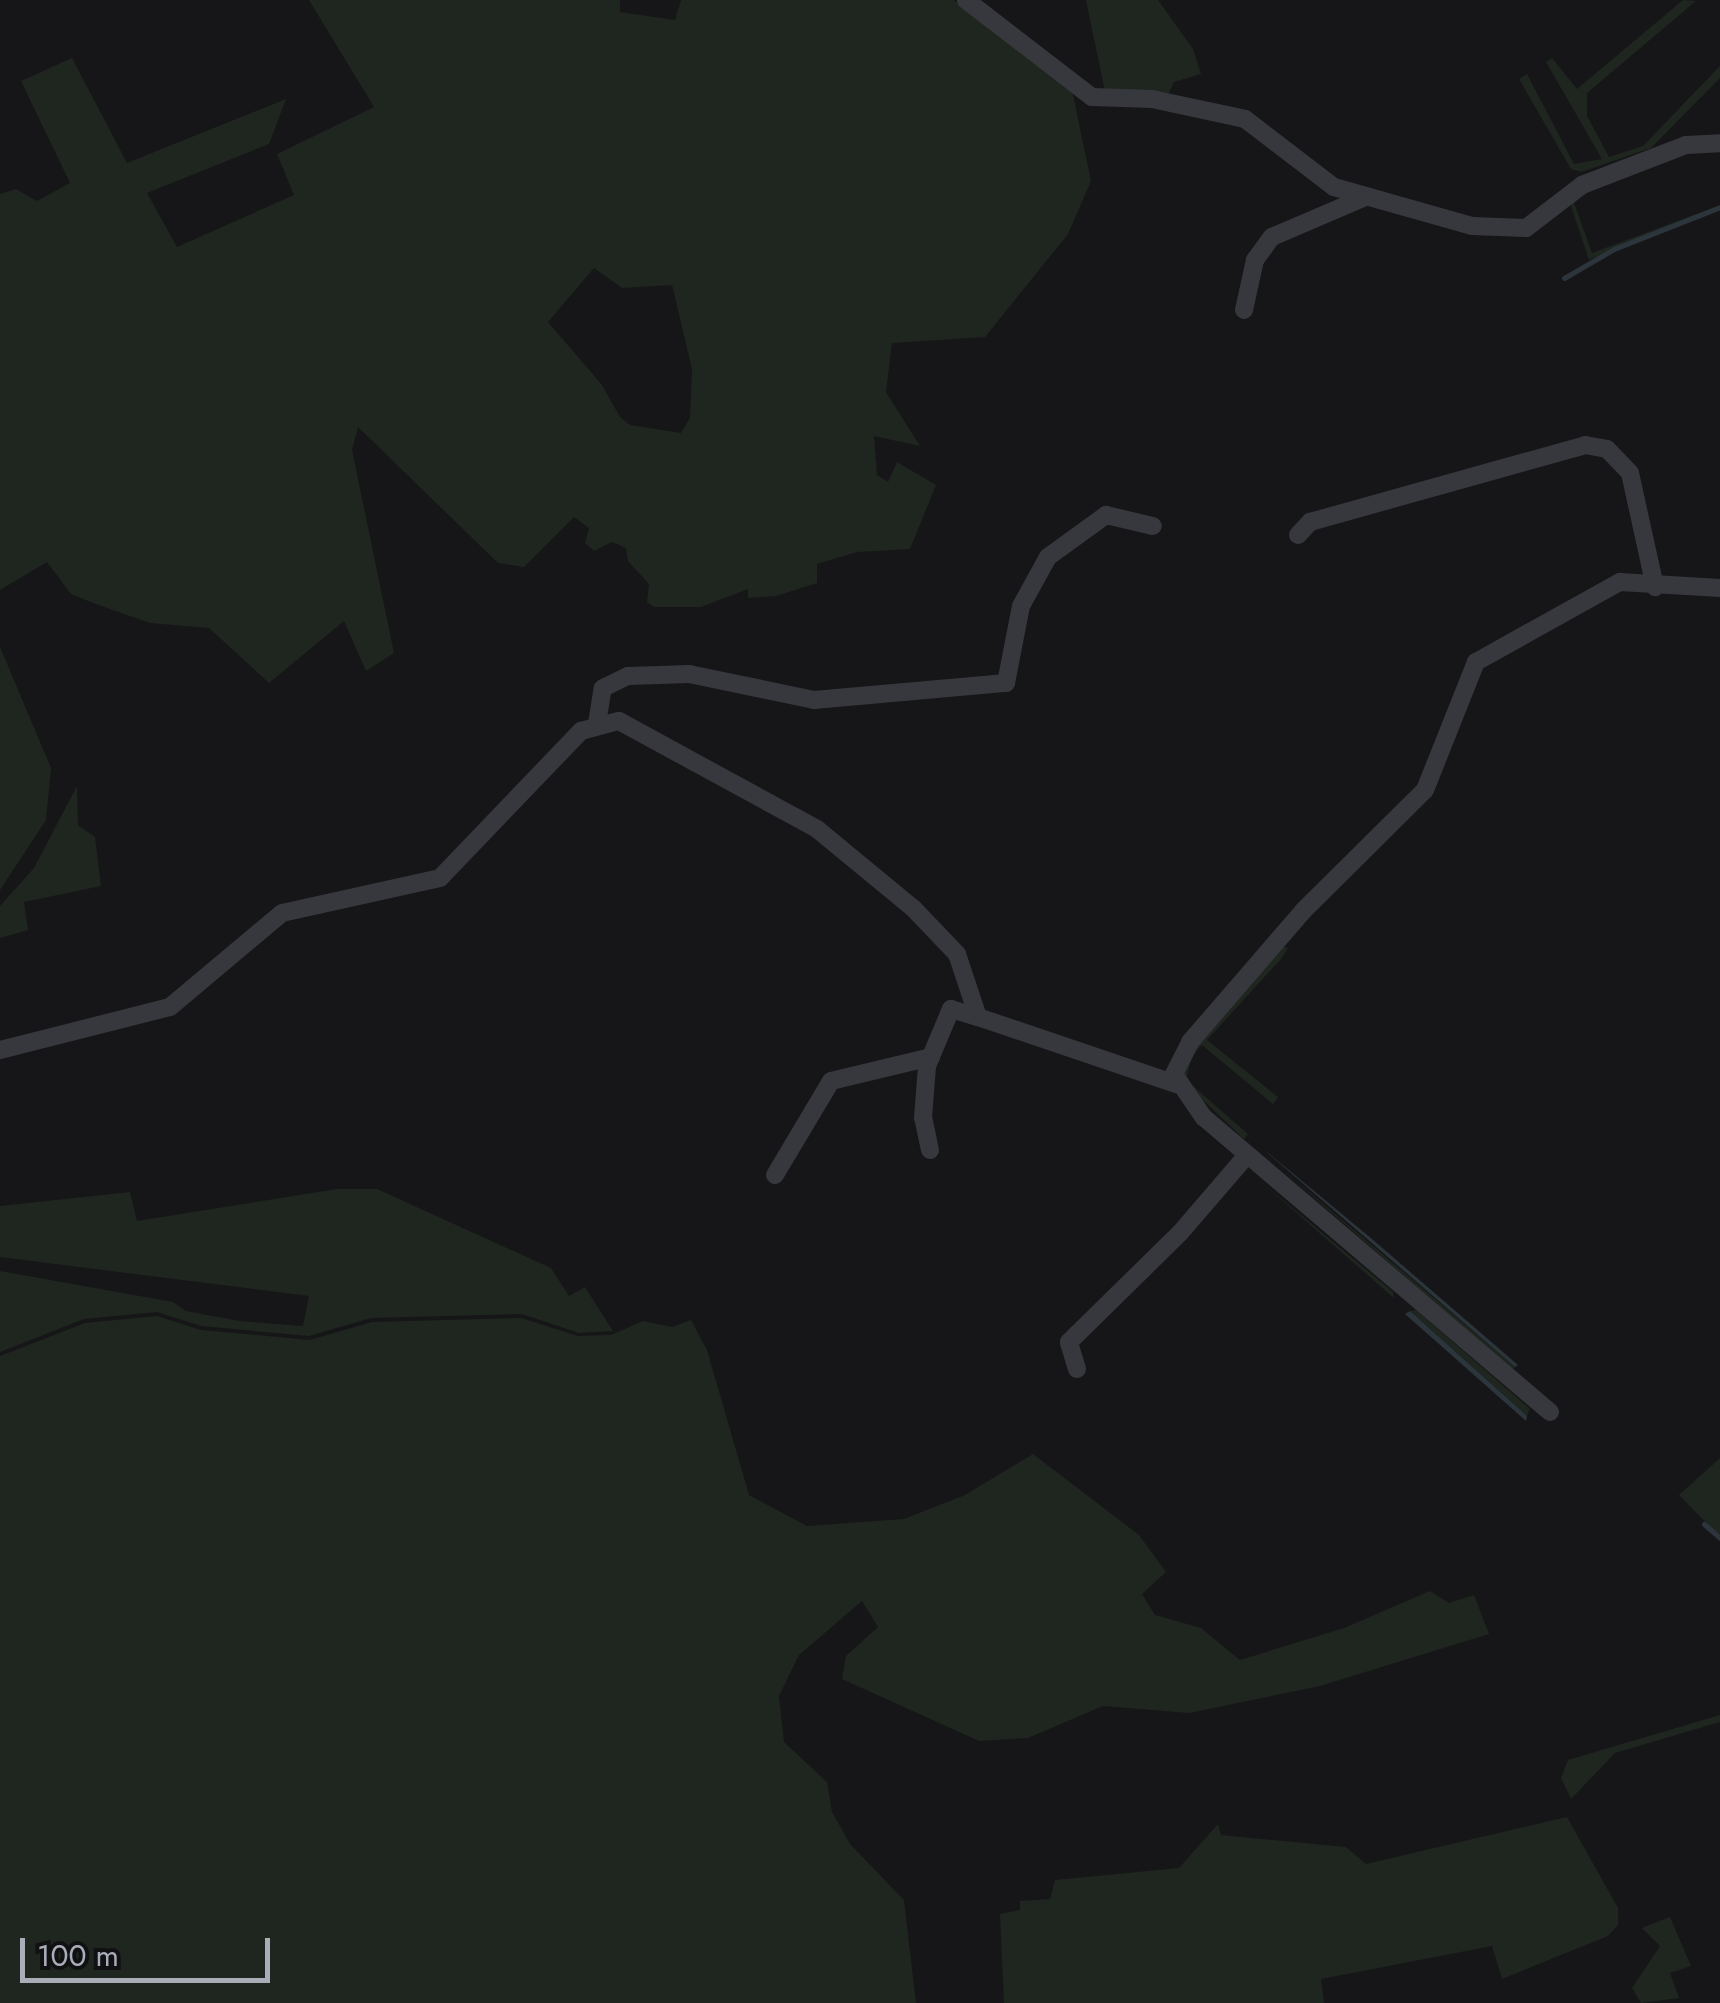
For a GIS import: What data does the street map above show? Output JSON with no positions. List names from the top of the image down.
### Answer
{
  "scale_bar": "100 m"
}
